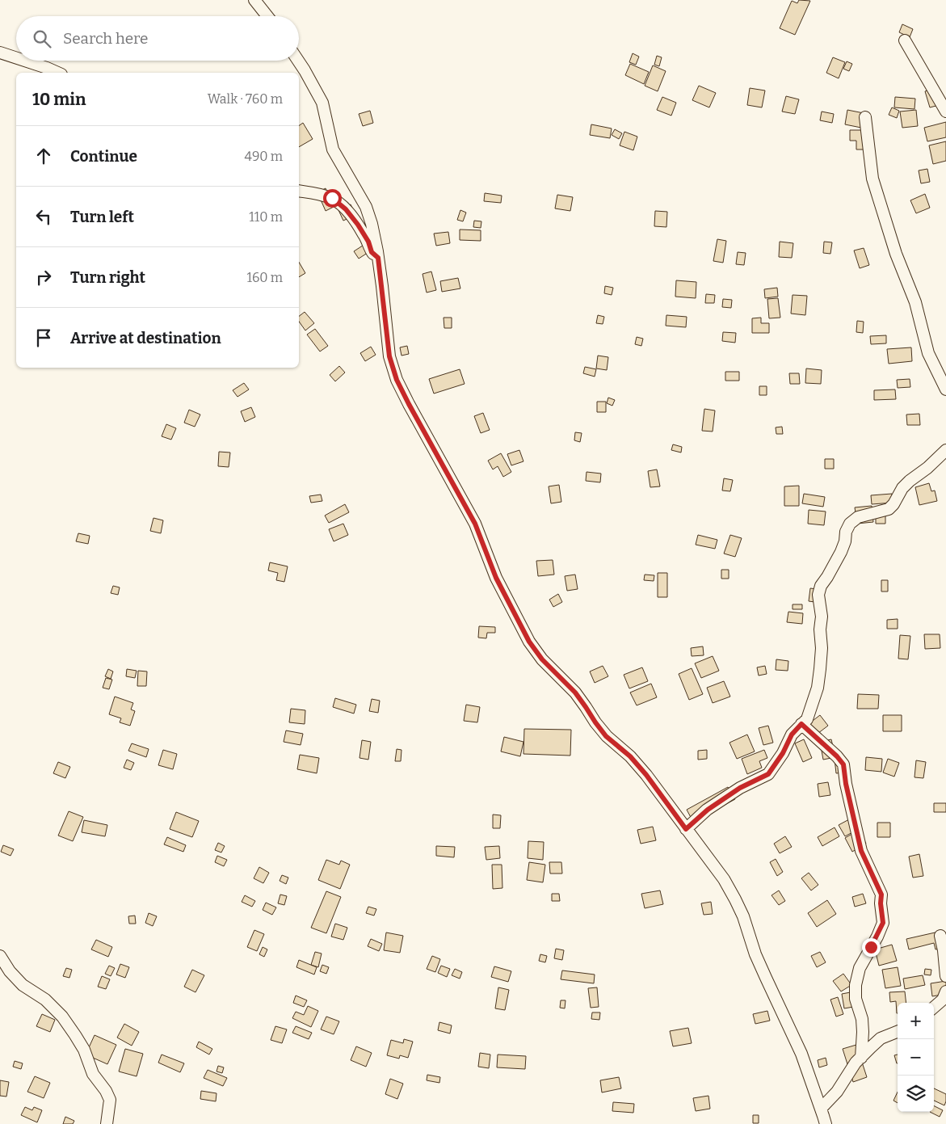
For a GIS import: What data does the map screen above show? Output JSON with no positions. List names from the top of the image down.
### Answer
{
  "page": {
    "search": "Search here",
    "heading": ["10 min", "Walk · 760 m"],
    "list": [
      ["Continue", "490 m"],
      ["Turn left", "110 m"],
      ["Turn right", "160 m"],
      "Arrive at destination"
    ],
    "map_buttons": ["+", "−"]
  }
}
